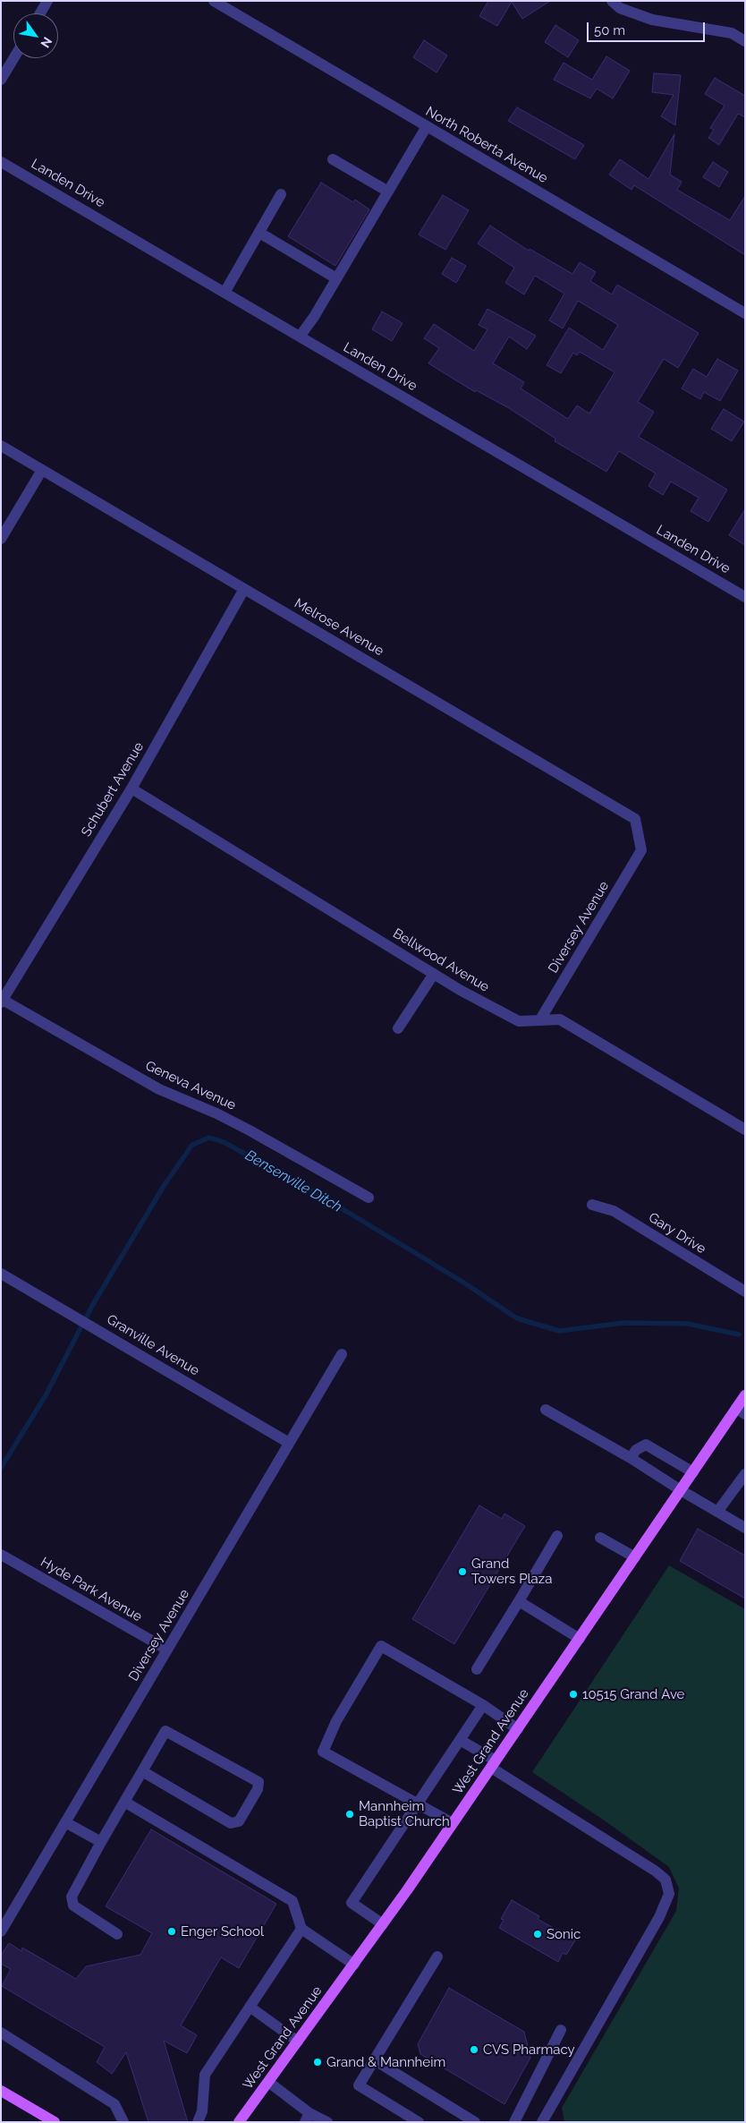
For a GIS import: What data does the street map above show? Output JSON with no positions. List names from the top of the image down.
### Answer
{
  "streets": {
    "main road": ["West Grand Avenue"],
    "street": [
      "North Roberta Avenue",
      "Landen Drive",
      "Melrose Avenue",
      "Schubert Avenue",
      "Diversey Avenue",
      "Bellwood Avenue",
      "Geneva Avenue",
      "Gary Drive",
      "Granville Avenue",
      "Hyde Park Avenue"
    ]
  },
  "crossings": [
    ["Melrose Avenue", "Schubert Avenue"],
    ["Melrose Avenue", "Diversey Avenue"],
    ["Schubert Avenue", "Bellwood Avenue"],
    ["Schubert Avenue", "Geneva Avenue"],
    ["Diversey Avenue", "Bellwood Avenue"],
    ["Diversey Avenue", "Granville Avenue"],
    ["Diversey Avenue", "Hyde Park Avenue"]
  ],
  "water": ["Bensenville Ditch"],
  "places": [
    "Grand Towers Plaza",
    "10515 Grand Ave",
    "Mannheim Baptist Church",
    "Enger School",
    "Sonic",
    "CVS Pharmacy",
    "Grand & Mannheim"
  ],
  "scale_bar": "50 m",
  "north": "bottom right"
}
